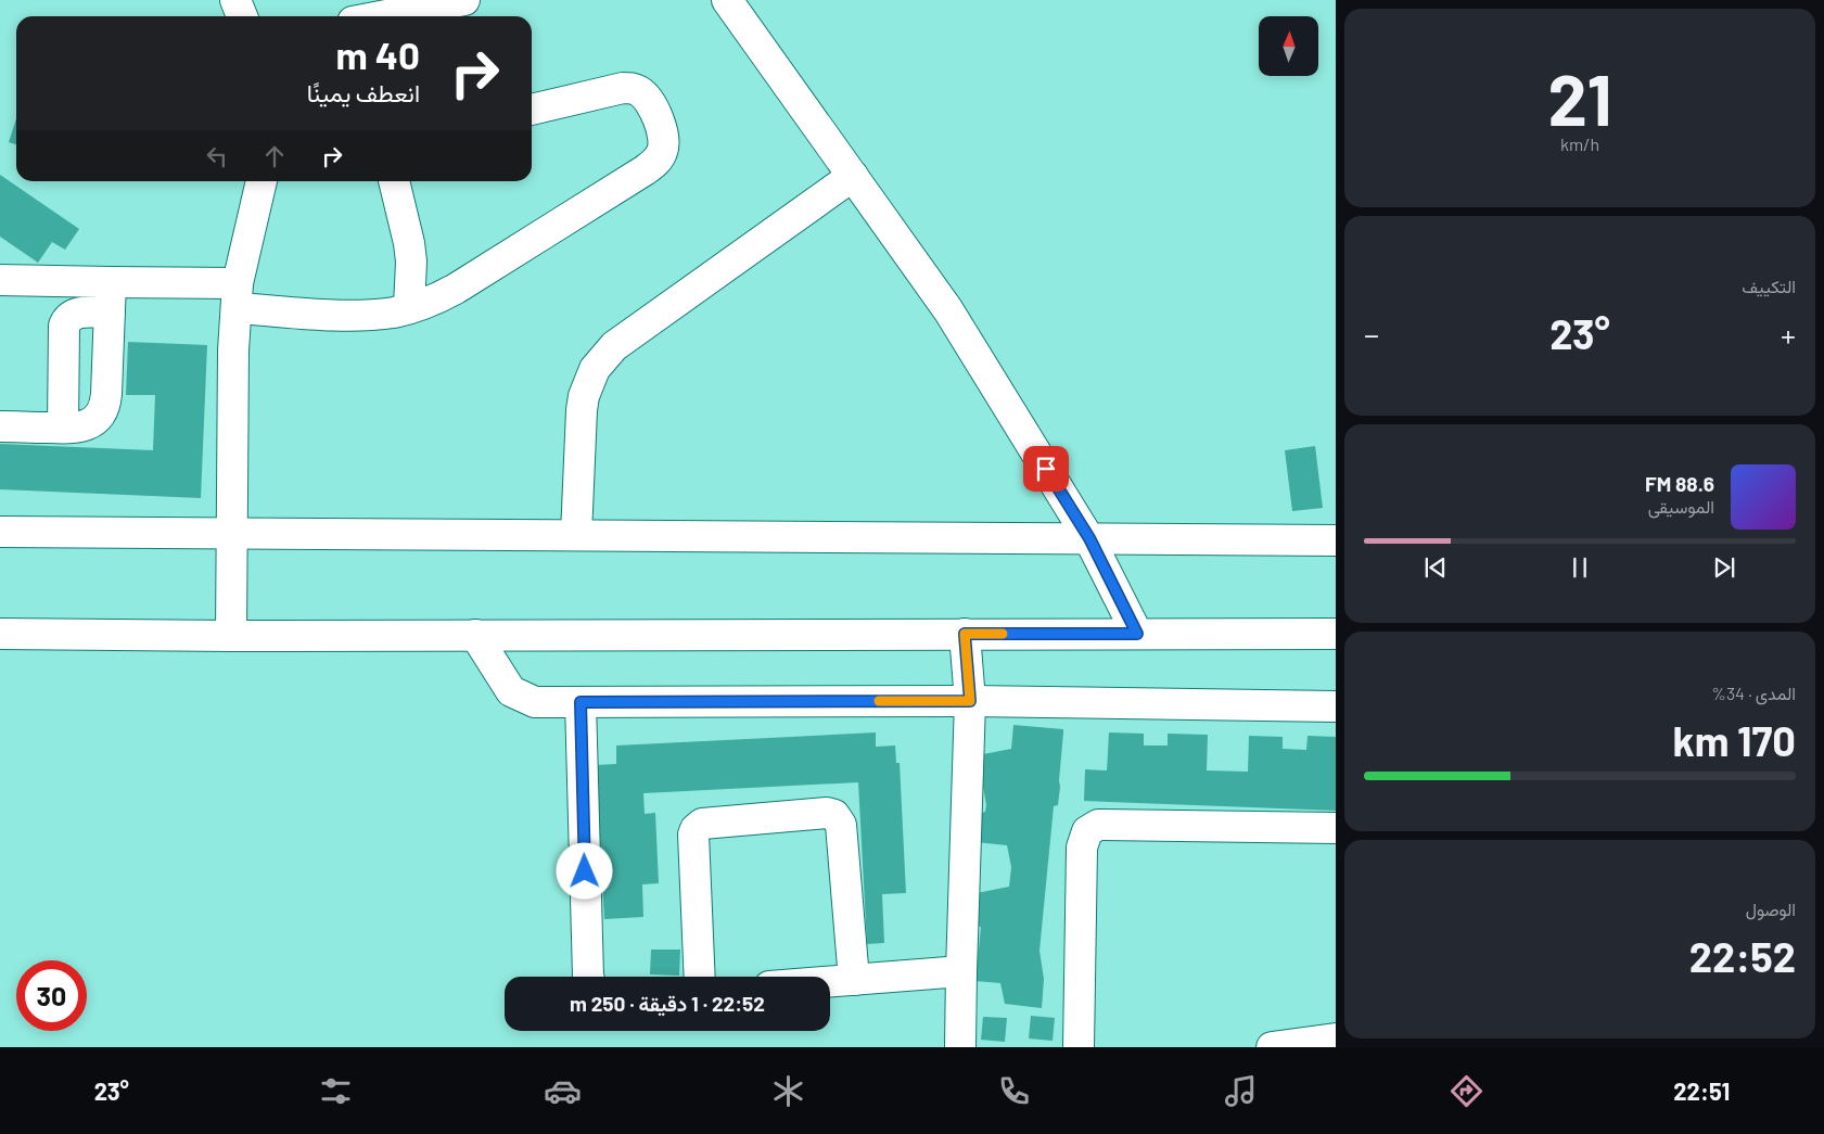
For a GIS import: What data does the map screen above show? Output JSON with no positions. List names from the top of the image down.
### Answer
{
  "north": "top",
  "page": {
    "tile": [
      ["21", "km/h"],
      "التكييف",
      ["المدى · 34%", "170 km"],
      ["الوصول", "22:52"]
    ],
    "turn": ["40 m", "انعطف يمينًا"],
    "heat": ["−", "23°", "+"],
    "song": ["88.6 FM", "الموسيقى"],
    "limit": "30",
    "trip": "22:52 · 1 دقيقة · 250 m",
    "tabs": ["22:51", "23°"]
  }
}
